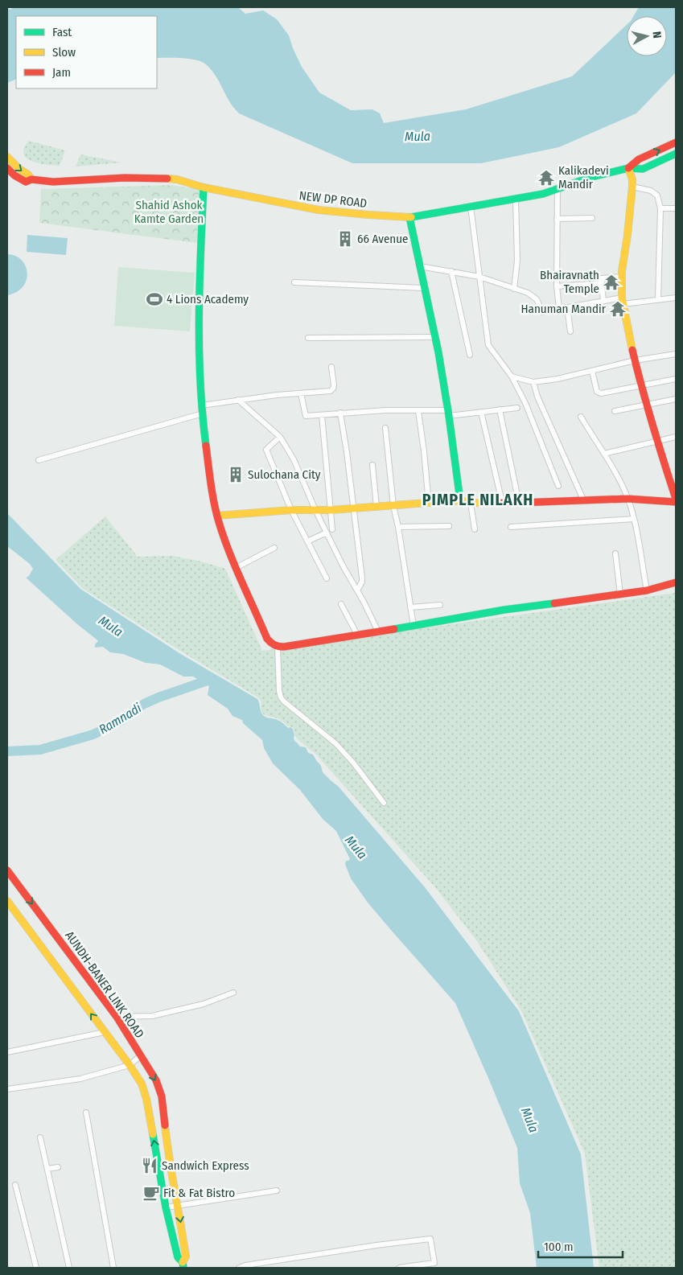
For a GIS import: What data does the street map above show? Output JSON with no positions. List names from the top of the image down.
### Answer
{
  "streets": {
    "street": ["NEW DP ROAD", "AUNDH-BANER LINK ROAD"]
  },
  "districts": ["PIMPLE NILAKH"],
  "water": ["Mula", "Ramnadi"],
  "parks": ["Shahid Ashok Kamte Garden"],
  "places": {
    "temple": ["Kalikadevi Mandir", "Bhairavnath Temple", "Hanuman Mandir"],
    "building": ["66 Avenue", "Sulochana City"],
    "sports": ["4 Lions Academy"],
    "restaurant": ["Sandwich Express"],
    "cafe": ["Fit & Fat Bistro"]
  },
  "legend": ["Fast", "Slow", "Jam"],
  "scale_bar": "100 m",
  "north": "right"
}
